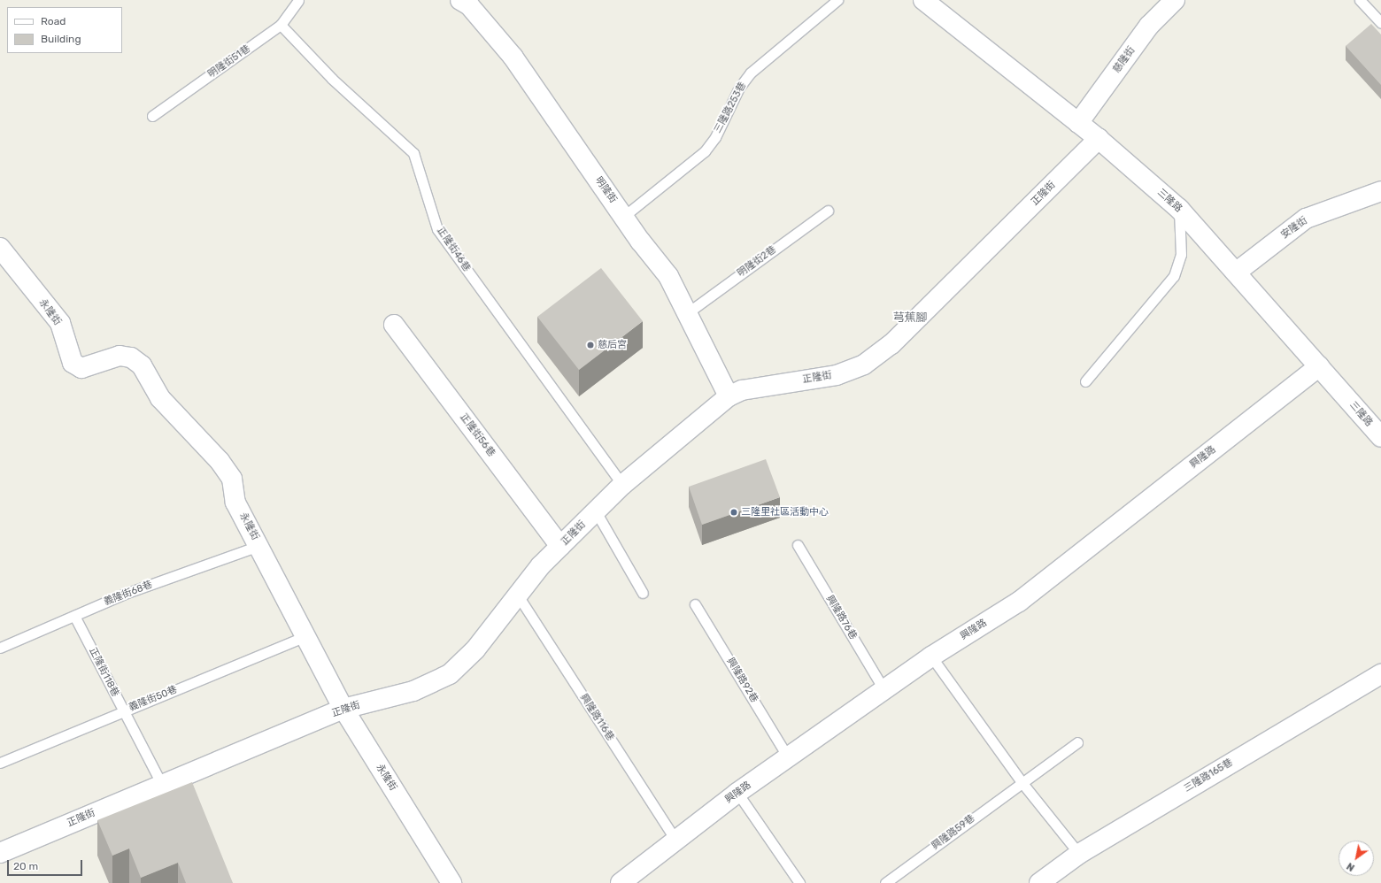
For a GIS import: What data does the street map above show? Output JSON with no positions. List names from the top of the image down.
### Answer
{
  "streets": {
    "street": [
      "慈隆街",
      "明隆街",
      "正隆街",
      "三隆路",
      "安隆街",
      "永隆街",
      "正隆街56巷",
      "興隆路",
      "三隆路165巷"
    ],
    "lane": [
      "明隆街51巷",
      "三隆路253巷",
      "正隆街46巷",
      "明隆街2巷",
      "義隆街68巷",
      "興隆路76巷",
      "正隆街118巷",
      "興隆路92巷",
      "義隆街50巷",
      "興隆路116巷",
      "興隆路59巷"
    ]
  },
  "crossings": [
    ["慈隆街", "三隆路"],
    ["明隆街51巷", "正隆街46巷"],
    ["三隆路253巷", "明隆街"],
    ["明隆街", "正隆街"],
    ["明隆街", "明隆街2巷"],
    ["正隆街", "三隆路"],
    ["正隆街", "正隆街46巷"],
    ["正隆街", "永隆街"],
    ["正隆街", "正隆街56巷"],
    ["正隆街", "正隆街118巷"],
    ["正隆街", "興隆路116巷"],
    ["三隆路", "安隆街"],
    ["三隆路", "興隆路"],
    ["永隆街", "義隆街68巷"],
    ["永隆街", "義隆街50巷"],
    ["興隆路", "興隆路76巷"],
    ["興隆路", "興隆路92巷"],
    ["興隆路", "興隆路116巷"],
    ["義隆街68巷", "正隆街118巷"],
    ["正隆街118巷", "義隆街50巷"]
  ],
  "districts": ["芎蕉腳"],
  "places": ["慈后宮", "三隆里社區活動中心"],
  "legend": ["Road", "Building"],
  "scale_bar": "20 m",
  "north": "bottom left"
}
